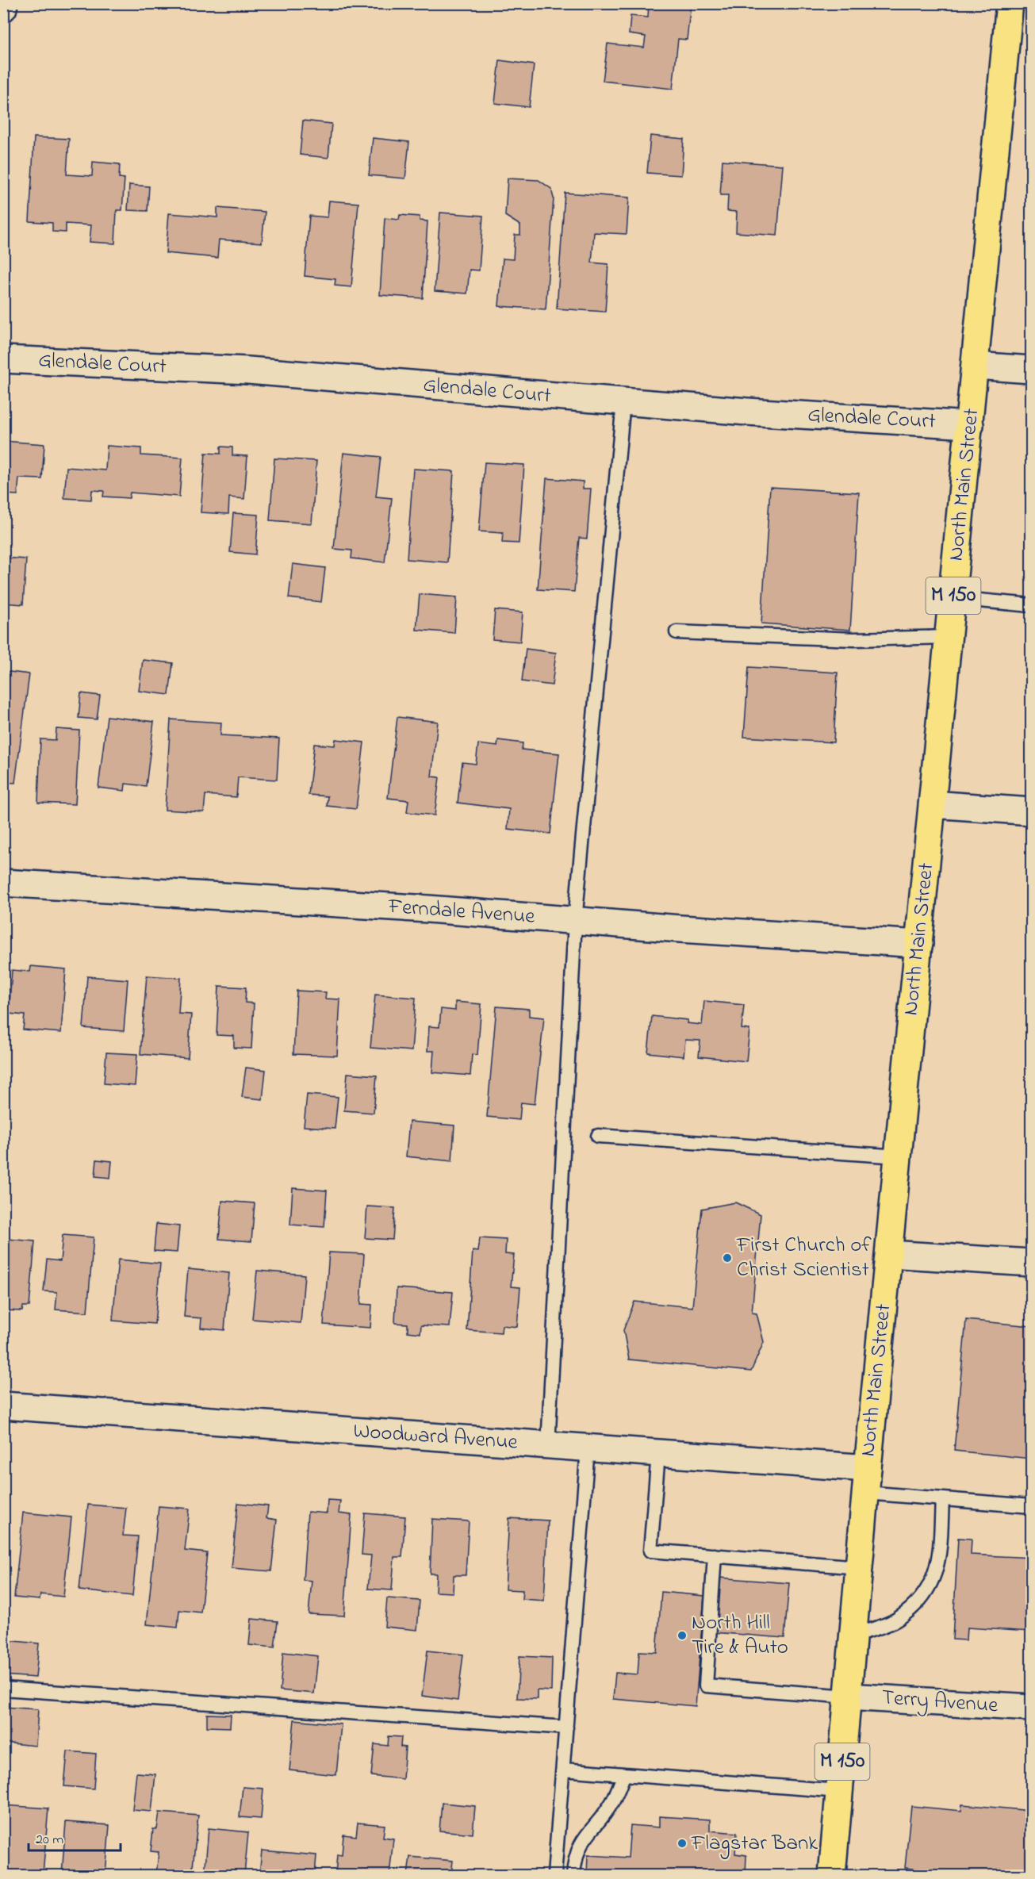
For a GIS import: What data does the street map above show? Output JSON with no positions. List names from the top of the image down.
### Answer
{
  "streets": {
    "main road": ["North Main Street", "M 150"],
    "street": [
      "Glendale Court",
      "Ferndale Avenue",
      "Woodward Avenue",
      "Terry Avenue"
    ]
  },
  "crossings": [
    ["Glendale Court", "North Main Street"],
    ["North Main Street", "Ferndale Avenue"],
    ["North Main Street", "Woodward Avenue"],
    ["North Main Street", "Terry Avenue"]
  ],
  "places": ["First Church of Christ Scientist", "North Hill Tire & Auto", "Flagstar Bank"],
  "scale_bar": "20 m"
}
